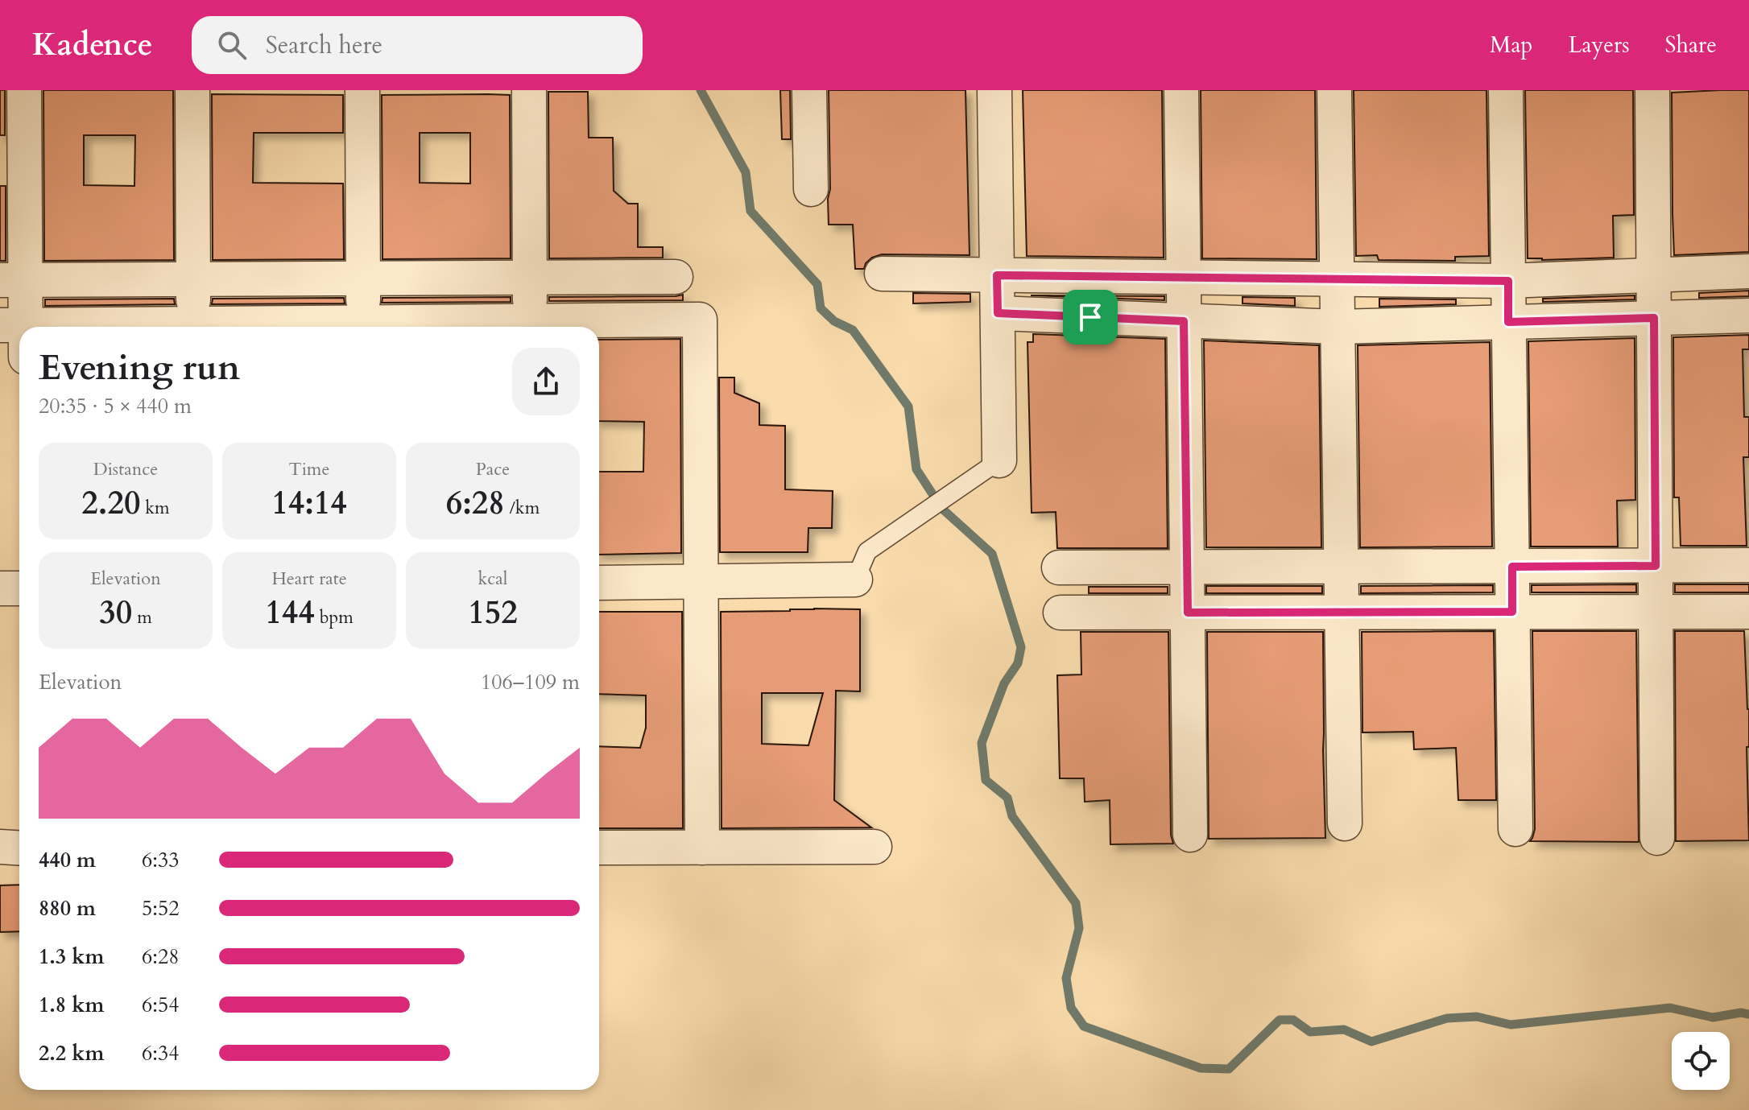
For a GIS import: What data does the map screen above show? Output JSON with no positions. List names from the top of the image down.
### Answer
{
  "page": {
    "header": "Kadence",
    "search": "Search here",
    "nav": ["Map", "Layers", "Share"],
    "heading": ["Evening run", "20:35 · 5 × 440 m"],
    "stats": [
      ["Distance", "2.20 km"],
      ["Time", "14:14"],
      ["Pace", "6:28 /km"],
      ["Elevation", "30 m"],
      ["Heart rate", "144 bpm"],
      ["kcal", "152"]
    ],
    "chart": ["Elevation", "106–109 m"],
    "list": [
      {
        "name": "440 m",
        "note": "6:33"
      },
      {
        "name": "880 m",
        "note": "5:52"
      },
      {
        "name": "1.3 km",
        "note": "6:28"
      },
      {
        "name": "1.8 km",
        "note": "6:54"
      },
      {
        "name": "2.2 km",
        "note": "6:34"
      }
    ]
  }
}
